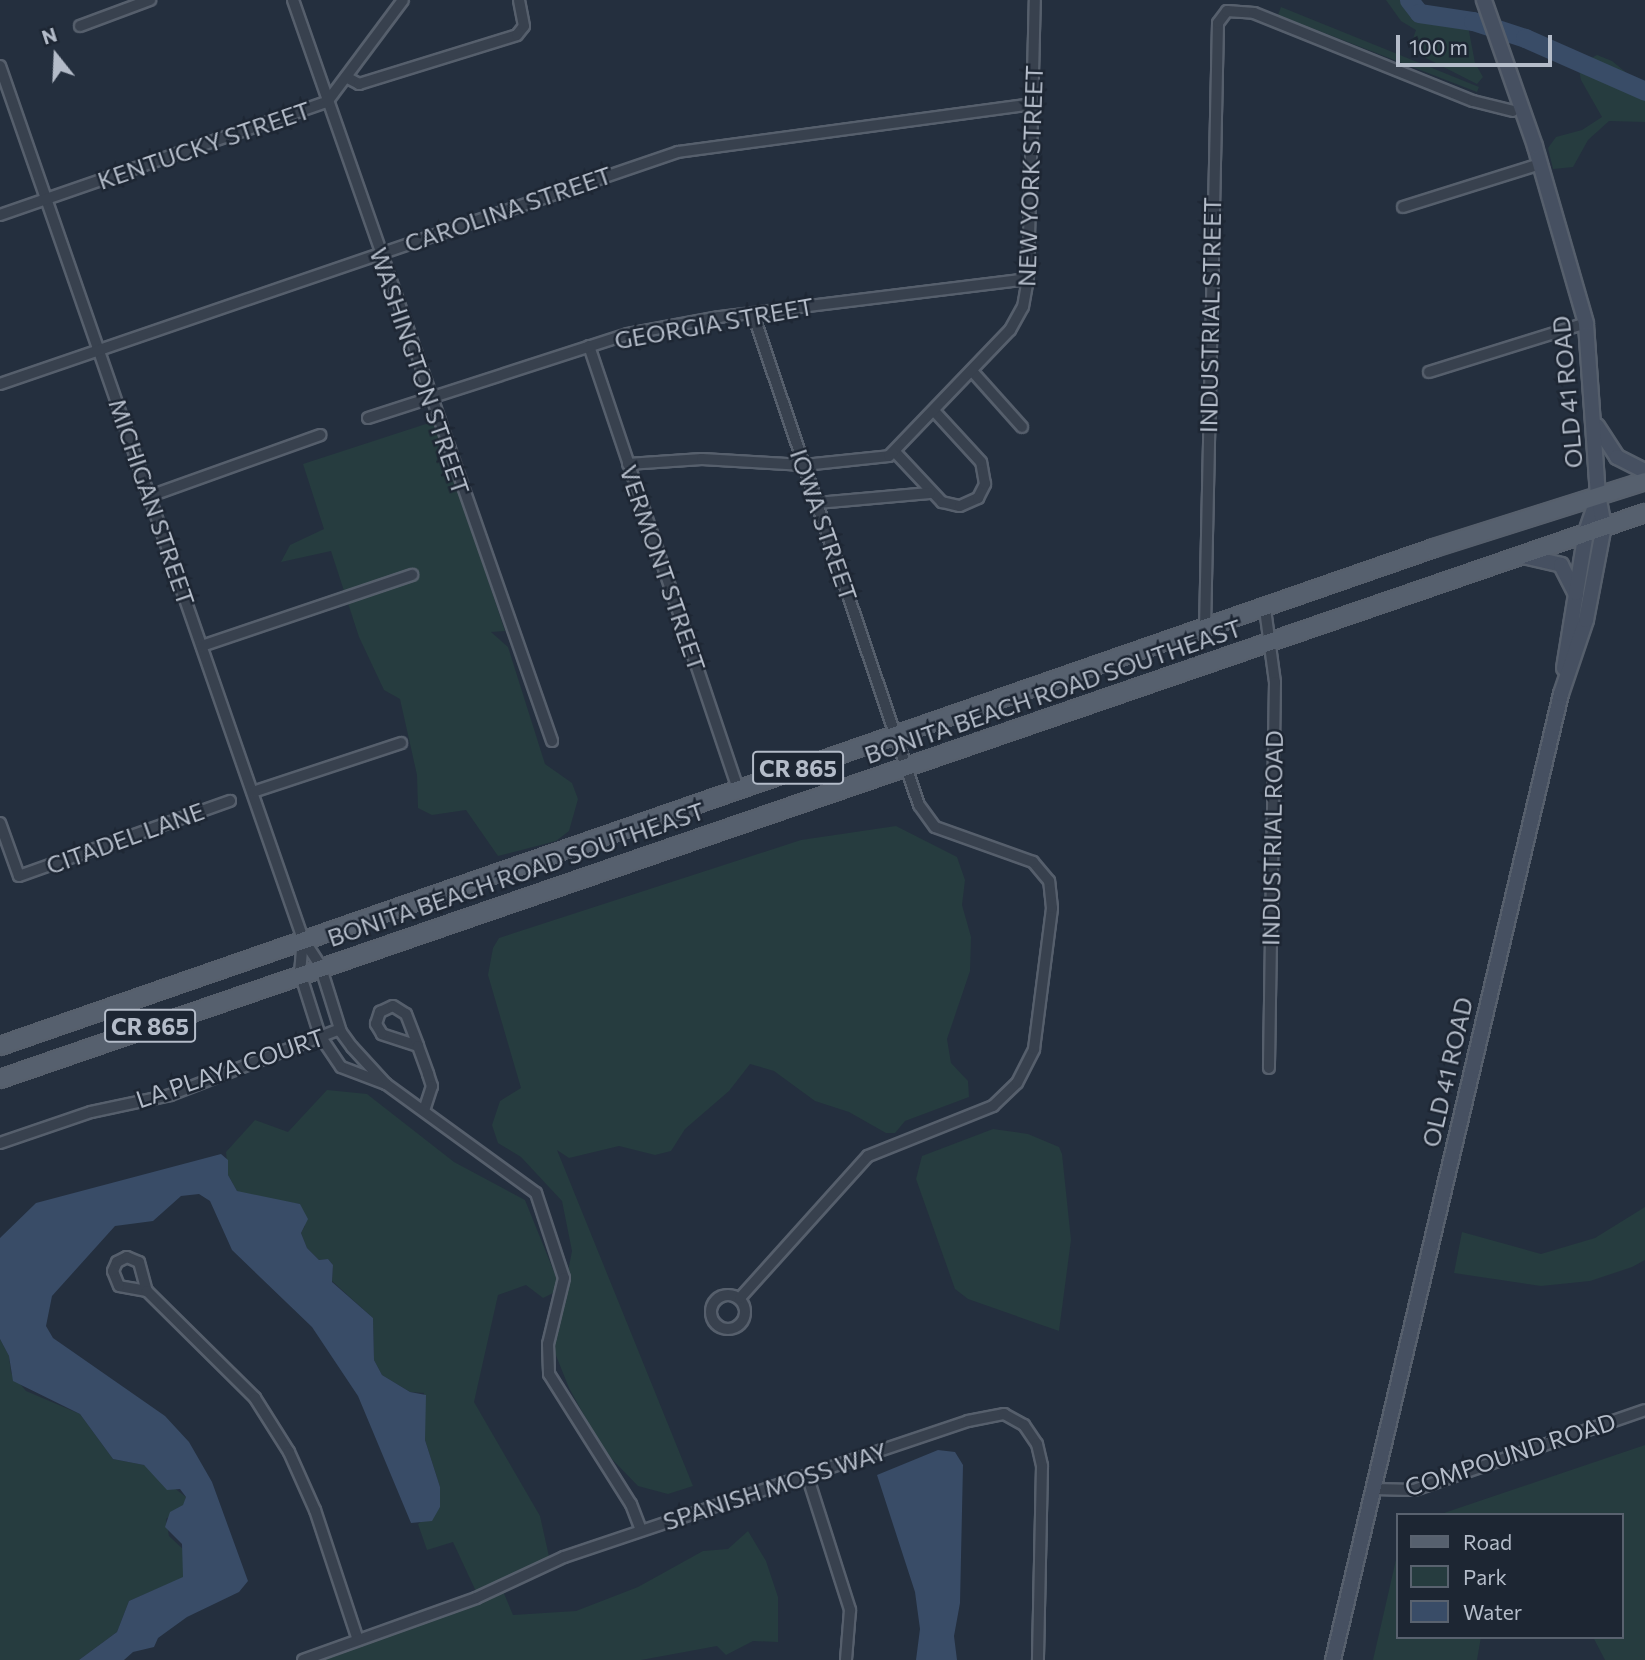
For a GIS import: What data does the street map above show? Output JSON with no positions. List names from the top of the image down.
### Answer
{
  "streets": {
    "main road": ["BONITA BEACH ROAD SOUTHEAST", "CR 865"],
    "street": [
      "KENTUCKY STREET",
      "NEW YORK STREET",
      "CAROLINA STREET",
      "INDUSTRIAL STREET",
      "GEORGIA STREET",
      "WASHINGTON STREET",
      "OLD 41 ROAD",
      "MICHIGAN STREET",
      "IOWA STREET",
      "VERMONT STREET",
      "CITADEL LANE",
      "INDUSTRIAL ROAD",
      "LA PLAYA COURT",
      "COMPOUND ROAD",
      "SPANISH MOSS WAY"
    ]
  },
  "crossings": [
    ["KENTUCKY STREET", "WASHINGTON STREET"],
    ["KENTUCKY STREET", "MICHIGAN STREET"],
    ["NEW YORK STREET", "CAROLINA STREET"],
    ["NEW YORK STREET", "GEORGIA STREET"],
    ["CAROLINA STREET", "WASHINGTON STREET"],
    ["CAROLINA STREET", "MICHIGAN STREET"],
    ["INDUSTRIAL STREET", "OLD 41 ROAD"],
    ["INDUSTRIAL STREET", "BONITA BEACH ROAD SOUTHEAST"],
    ["GEORGIA STREET", "WASHINGTON STREET"],
    ["GEORGIA STREET", "IOWA STREET"],
    ["GEORGIA STREET", "VERMONT STREET"],
    ["OLD 41 ROAD", "BONITA BEACH ROAD SOUTHEAST"],
    ["OLD 41 ROAD", "COMPOUND ROAD"],
    ["MICHIGAN STREET", "BONITA BEACH ROAD SOUTHEAST"],
    ["IOWA STREET", "BONITA BEACH ROAD SOUTHEAST"],
    ["VERMONT STREET", "BONITA BEACH ROAD SOUTHEAST"],
    ["BONITA BEACH ROAD SOUTHEAST", "INDUSTRIAL ROAD"]
  ],
  "legend": ["Road", "Park", "Water"],
  "scale_bar": "100 m",
  "north": "top"
}
